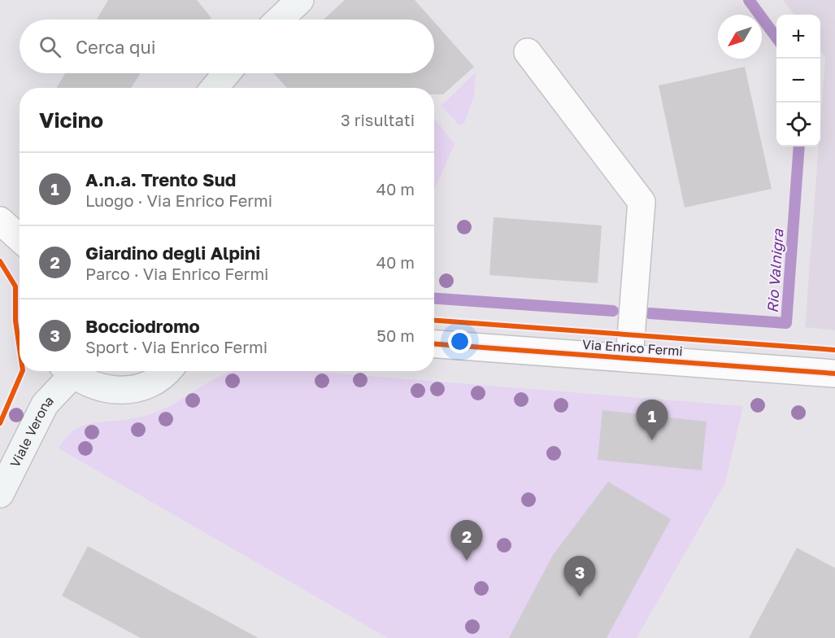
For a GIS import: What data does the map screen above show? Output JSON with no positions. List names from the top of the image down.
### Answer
{
  "streets": {
    "main road": ["Viale Verona"],
    "street": ["Via Enrico Fermi"]
  },
  "water": ["Rio Valnigra"],
  "north": "bottom left",
  "page": {
    "map_buttons": ["+", "−"],
    "search": "Cerca qui",
    "heading": ["Vicino", "3 risultati"],
    "list": [
      {
        "mark": "1",
        "name": "A.n.a. Trento Sud",
        "note": "Luogo · Via Enrico Fermi",
        "value": "40 m"
      },
      {
        "mark": "2",
        "name": "Giardino degli Alpini",
        "note": "Parco · Via Enrico Fermi",
        "value": "40 m"
      },
      {
        "mark": "3",
        "name": "Bocciodromo",
        "note": "Sport · Via Enrico Fermi",
        "value": "50 m"
      }
    ],
    "pins": ["1", "2", "3"]
  }
}
